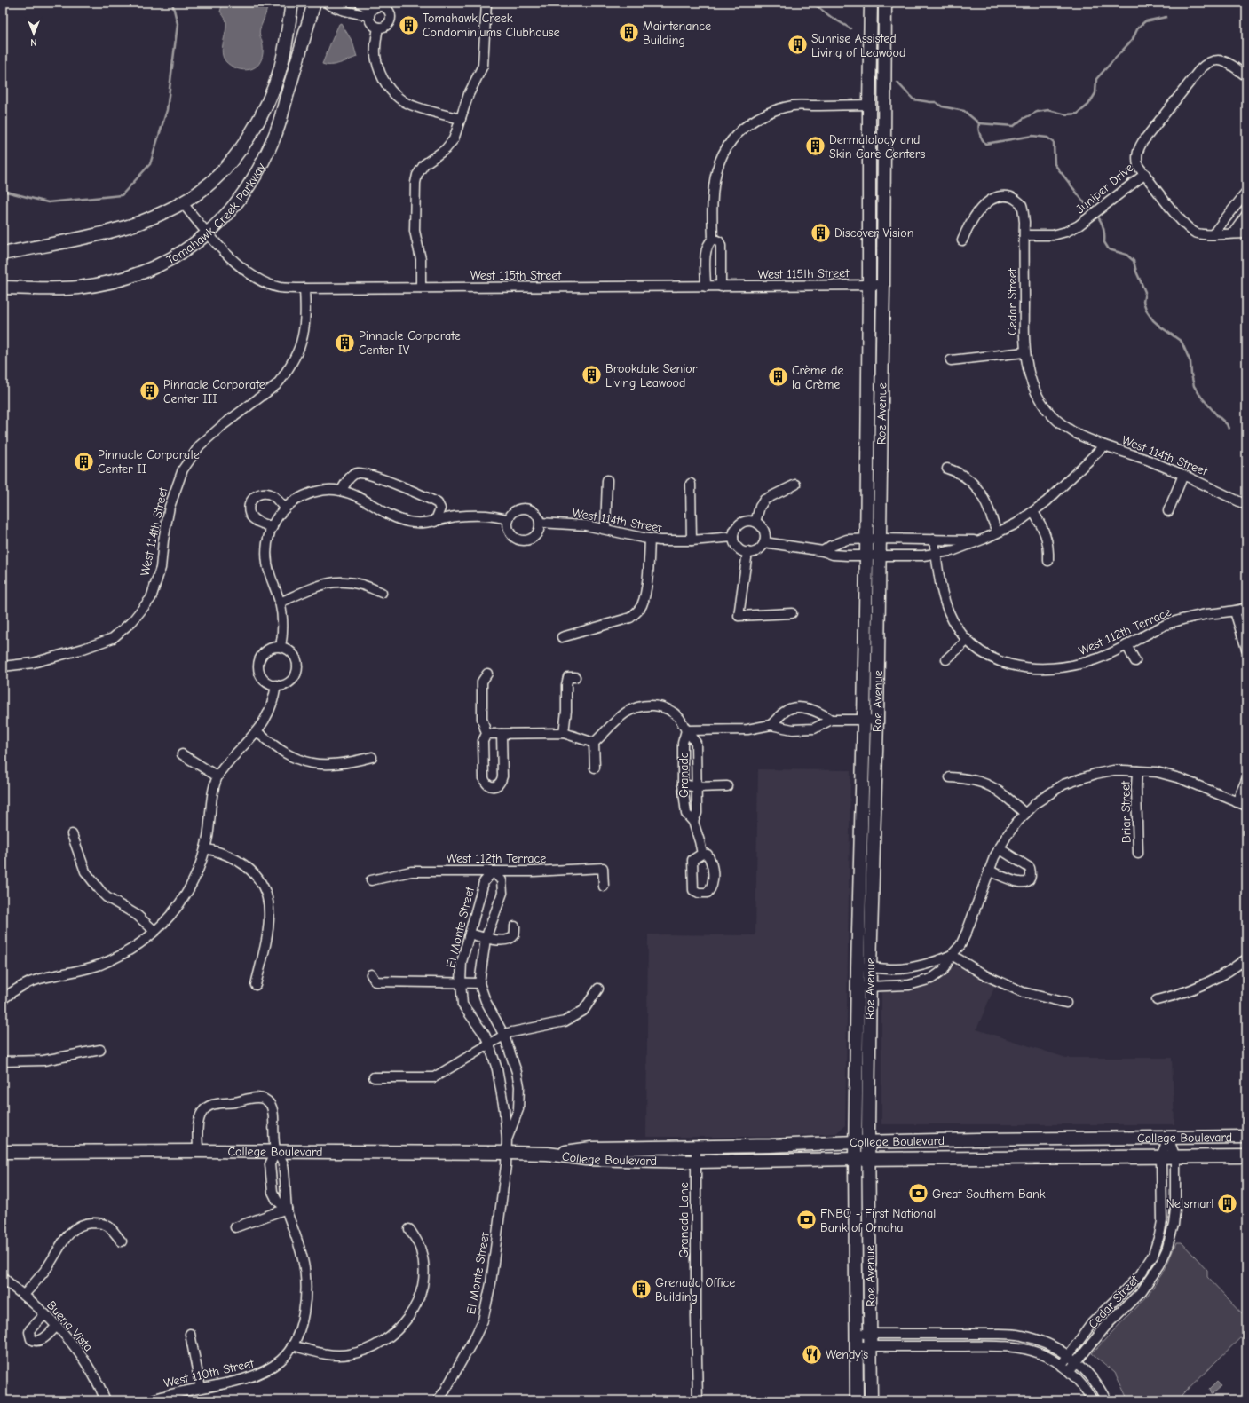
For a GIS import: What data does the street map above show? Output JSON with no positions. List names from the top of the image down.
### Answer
{
  "streets": {
    "main road": ["Tomahawk Creek Parkway", "Roe Avenue", "College Boulevard"],
    "street": [
      "Juniper Drive",
      "West 115th Street",
      "Cedar Street",
      "West 114th Street",
      "West 112th Terrace",
      "Granada",
      "Briar Street",
      "El Monte Street",
      "Granada Lane",
      "Buena Vista",
      "West 110th Street"
    ]
  },
  "crossings": [
    ["Juniper Drive", "Cedar Street"],
    ["Tomahawk Creek Parkway", "West 115th Street"],
    ["West 115th Street", "Roe Avenue"],
    ["West 115th Street", "West 114th Street"],
    ["Cedar Street", "West 114th Street"],
    ["Cedar Street", "College Boulevard"],
    ["Roe Avenue", "West 114th Street"],
    ["Roe Avenue", "College Boulevard"],
    ["West 114th Street", "West 112th Terrace"],
    ["West 112th Terrace", "El Monte Street"],
    ["El Monte Street", "College Boulevard"],
    ["College Boulevard", "Granada Lane"]
  ],
  "places": {
    "building": [
      "Tomahawk Creek Condominiums Clubhouse",
      "Maintenance Building",
      "Sunrise Assisted Living of Leawood",
      "Dermatology and Skin Care Centers",
      "Discover Vision",
      "Pinnacle Corporate Center IV",
      "Brookdale Senior Living Leawood",
      "Crème de la Crème",
      "Pinnacle Corporate Center III",
      "Pinnacle Corporate Center II",
      "Netsmart",
      "Grenada Office Building"
    ],
    "bank": ["Great Southern Bank", "FNBO - First National Bank of Omaha"],
    "restaurant": ["Wendy's"]
  },
  "north": "bottom"
}
